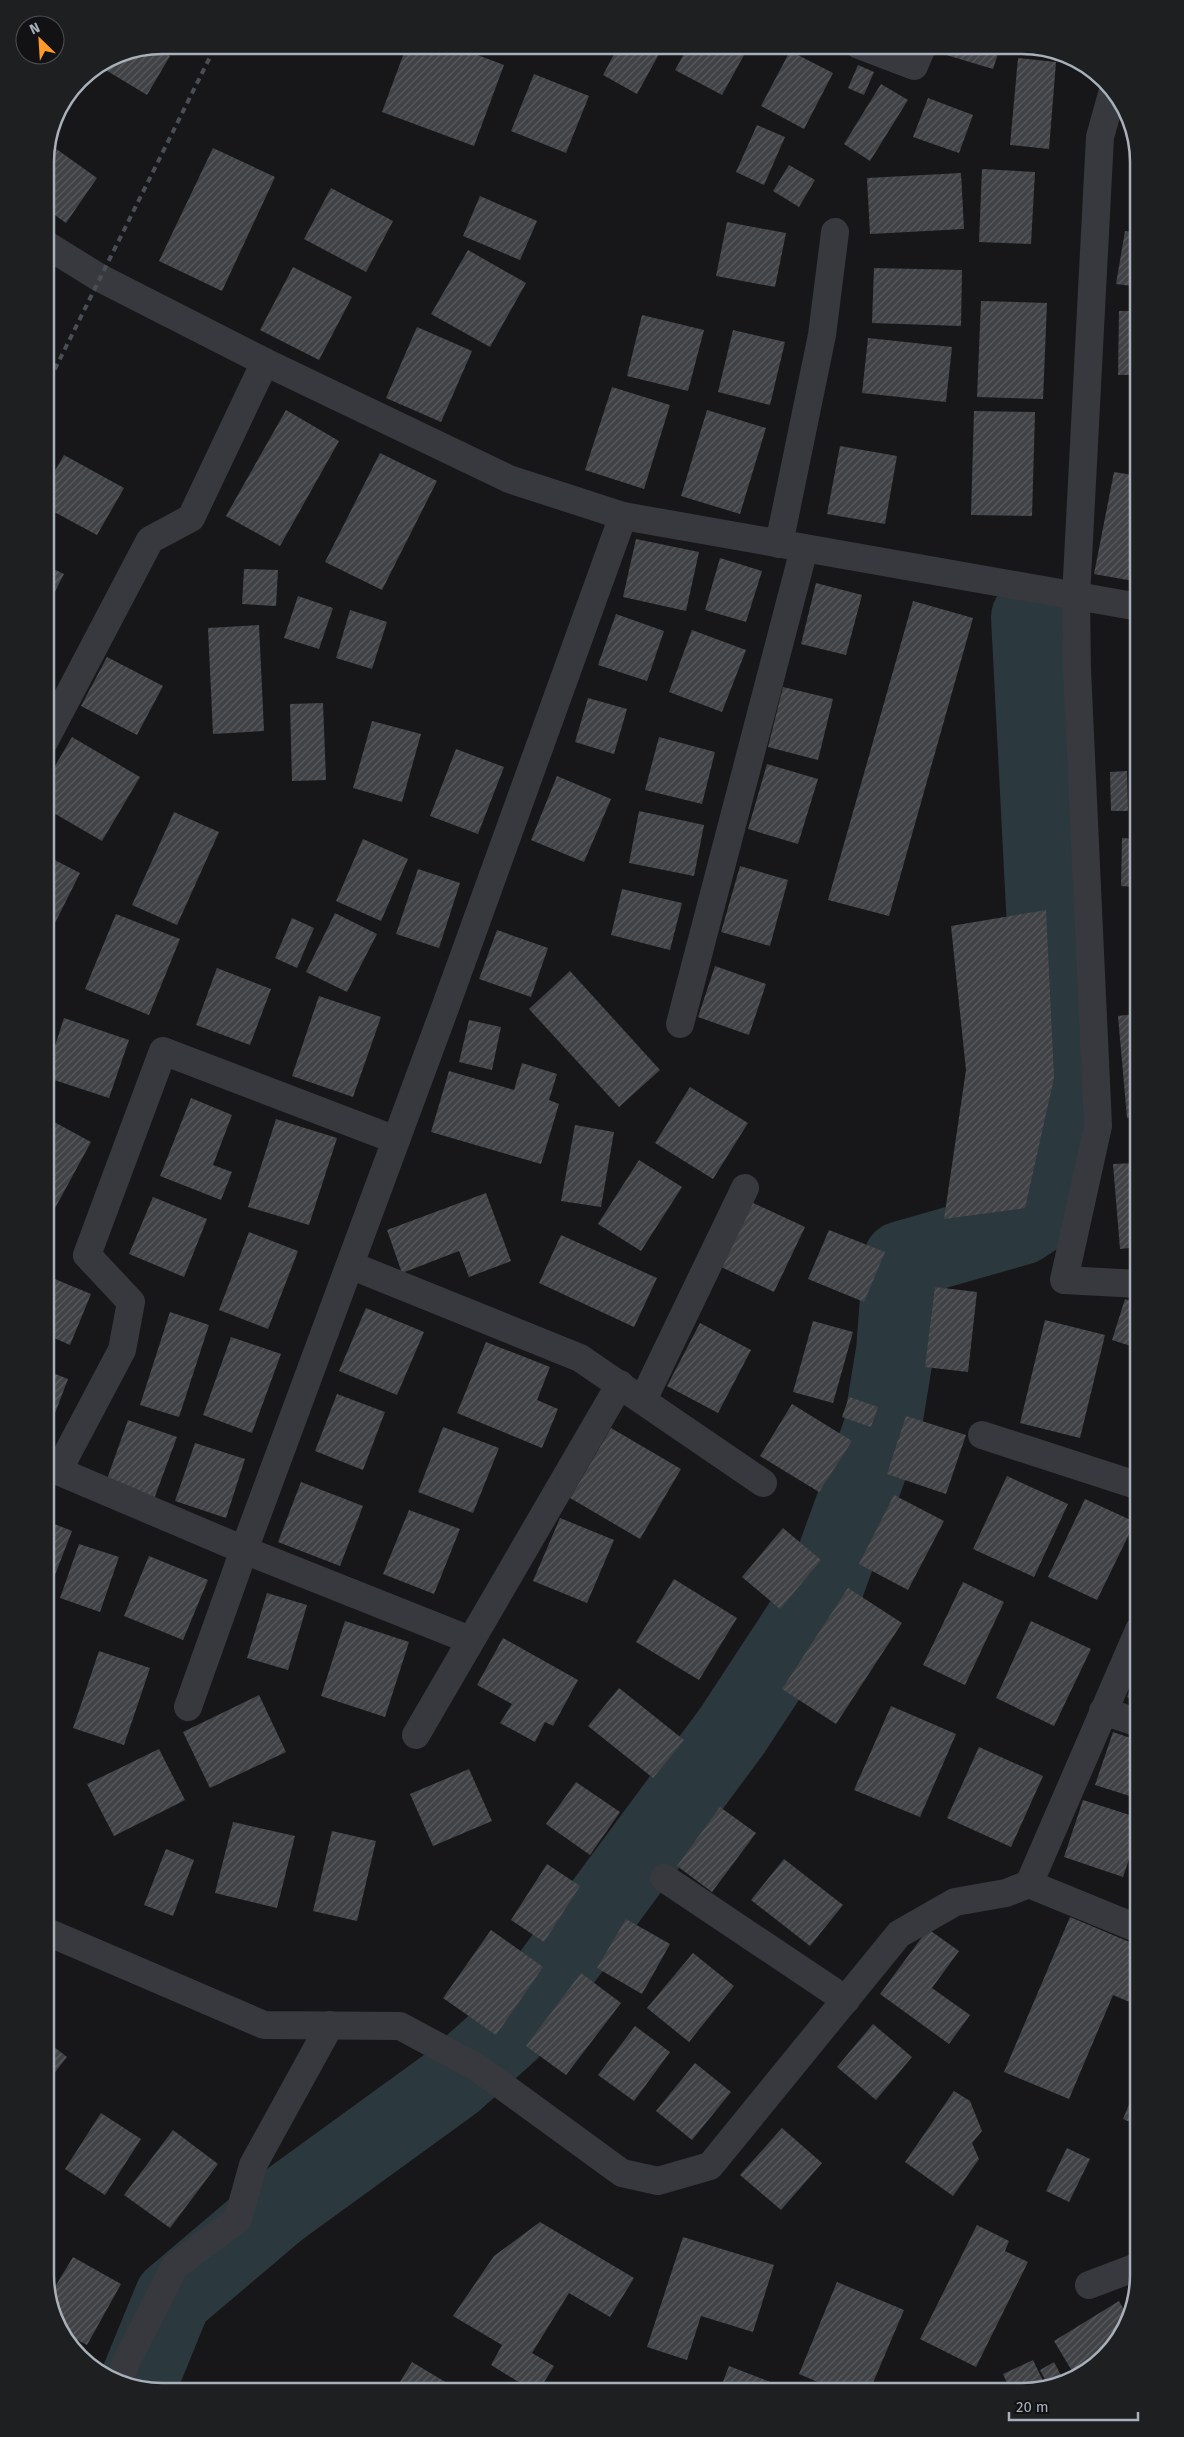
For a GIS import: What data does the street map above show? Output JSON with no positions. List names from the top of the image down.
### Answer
{
  "scale_bar": "20 m",
  "north": "top left"
}
